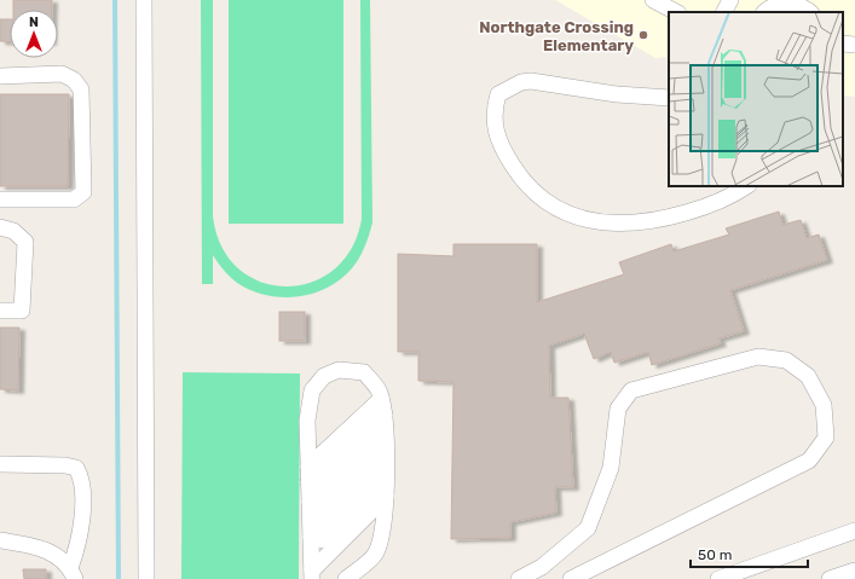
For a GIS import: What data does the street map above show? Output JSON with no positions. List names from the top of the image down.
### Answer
{
  "places": ["Northgate Crossing Elementary"],
  "scale_bar": "50 m",
  "north": "top"
}
